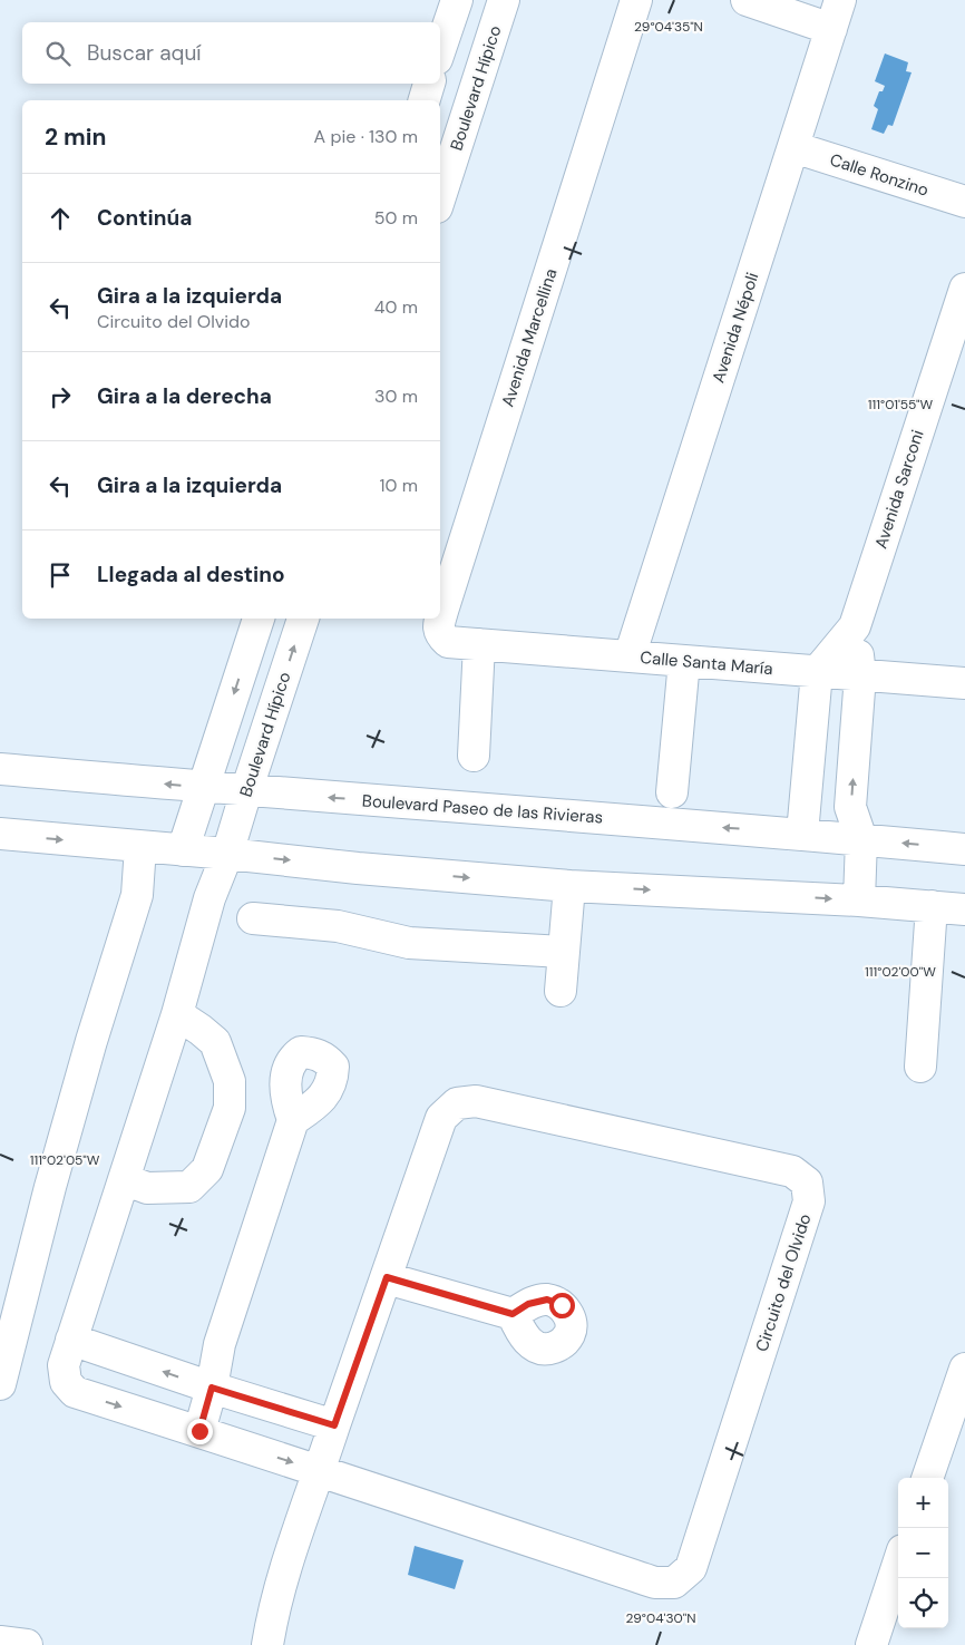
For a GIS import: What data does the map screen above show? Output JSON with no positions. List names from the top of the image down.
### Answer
{
  "streets": {
    "street": [
      "Boulevard Hípico",
      "Calle Ronzino",
      "Avenida Népoli",
      "Avenida Marcellina",
      "Avenida Sarconi",
      "Calle Santa María",
      "Boulevard Paseo de las Rivieras",
      "Circuito del Olvido"
    ]
  },
  "crossings": [
    ["Boulevard Hípico", "Boulevard Paseo de las Rivieras"],
    ["Calle Ronzino", "Avenida Népoli"],
    ["Avenida Népoli", "Calle Santa María"],
    ["Avenida Marcellina", "Calle Santa María"],
    ["Avenida Sarconi", "Calle Santa María"],
    ["Avenida Sarconi", "Boulevard Paseo de las Rivieras"]
  ],
  "page": {
    "search": "Buscar aquí",
    "heading": ["2 min", "A pie · 130 m"],
    "list": [
      ["Continúa", "50 m"],
      ["Gira a la izquierda", "Circuito del Olvido", "40 m"],
      ["Gira a la derecha", "30 m"],
      ["Gira a la izquierda", "10 m"],
      "Llegada al destino"
    ],
    "map_buttons": ["+", "−"]
  },
  "coordinates": [
    "29°04'35\"N",
    "111°01'55\"W",
    "111°02'00\"W",
    "111°02'05\"W",
    "29°04'30\"N"
  ]
}
